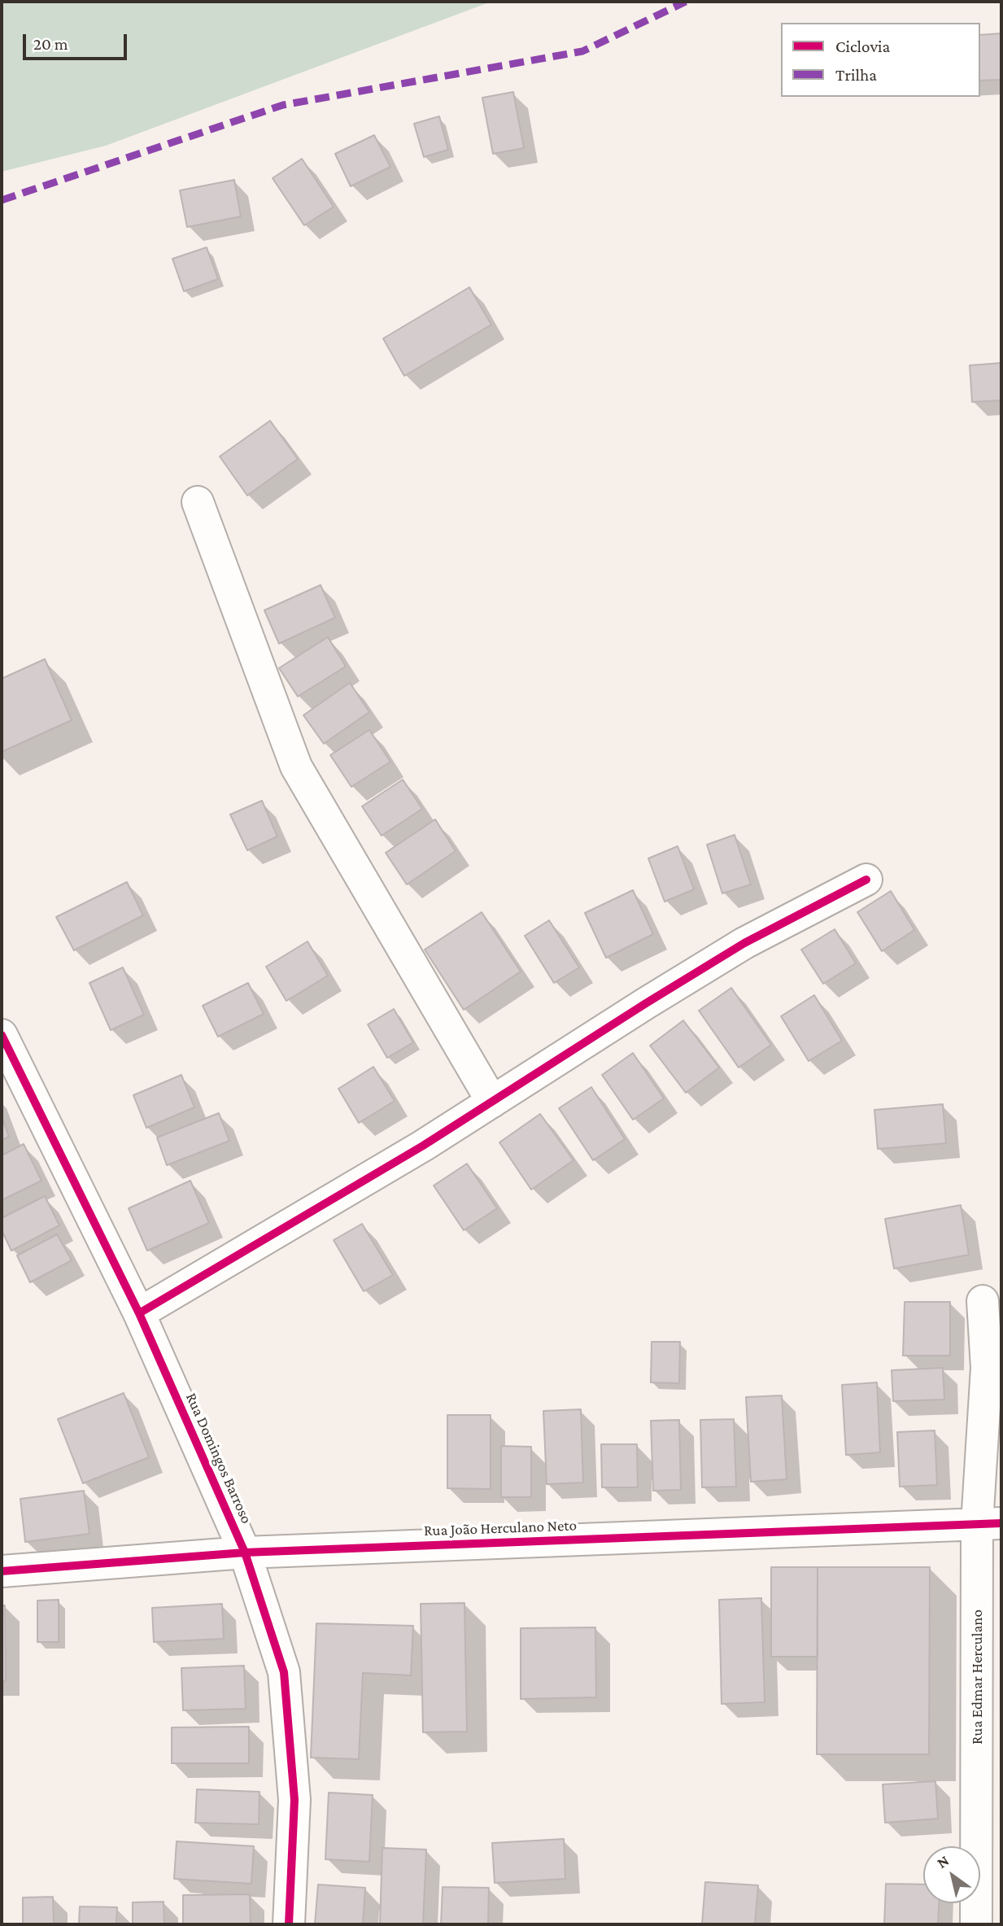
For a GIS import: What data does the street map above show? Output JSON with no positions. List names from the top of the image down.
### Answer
{
  "streets": {
    "street": ["Rua Domingos Barroso", "Rua João Herculano Neto", "Rua Edmar Herculano"]
  },
  "crossings": [
    ["Rua Domingos Barroso", "Rua João Herculano Neto"],
    ["Rua João Herculano Neto", "Rua Edmar Herculano"]
  ],
  "legend": ["Ciclovia", "Trilha"],
  "scale_bar": "20 m",
  "north": "top left"
}
